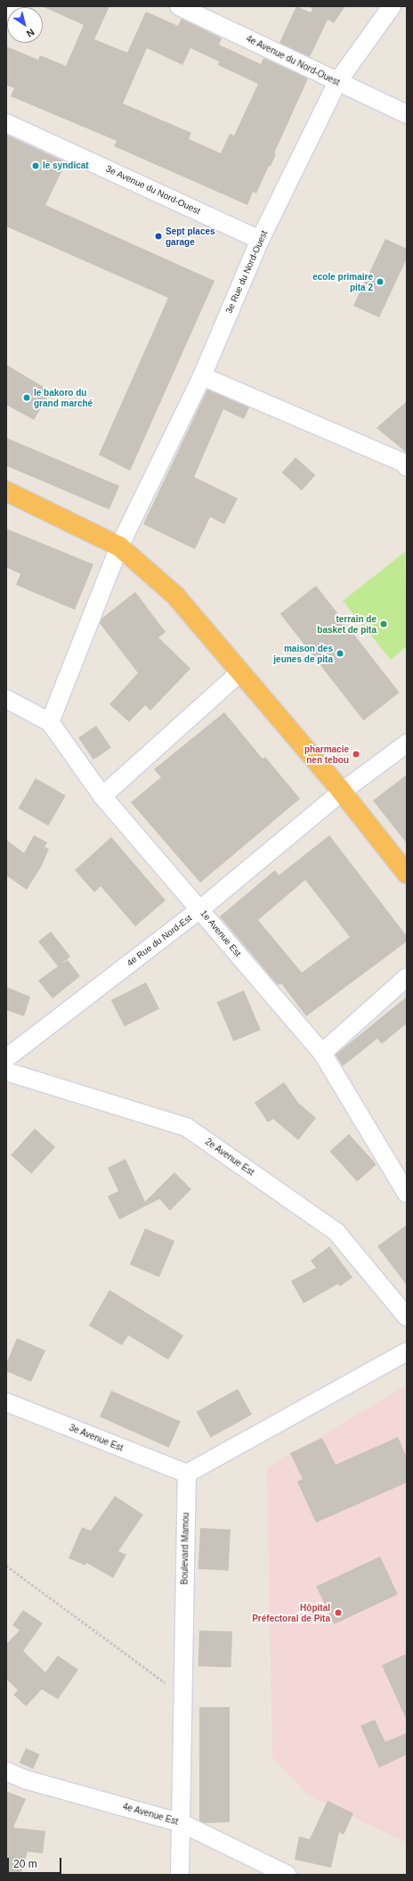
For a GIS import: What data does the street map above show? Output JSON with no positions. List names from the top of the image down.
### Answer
{
  "streets": {
    "street": [
      "4e Avenue du Nord-Ouest",
      "3e Avenue du Nord-Ouest",
      "3e Rue du Nord-Ouest",
      "1e Avenue Est",
      "4e Rue du Nord-Est",
      "2e Avenue Est",
      "3e Avenue Est",
      "Boulevard Mamou",
      "4e Avenue Est"
    ]
  },
  "crossings": [
    ["4e Avenue du Nord-Ouest", "3e Rue du Nord-Ouest"],
    ["3e Avenue du Nord-Ouest", "3e Rue du Nord-Ouest"],
    ["3e Rue du Nord-Ouest", "1e Avenue Est"],
    ["1e Avenue Est", "4e Rue du Nord-Est"],
    ["3e Avenue Est", "Boulevard Mamou"],
    ["Boulevard Mamou", "4e Avenue Est"]
  ],
  "places": [
    "le syndicat",
    "Sept places garage",
    "ecole primaire pita 2",
    "le bakoro du grand marché",
    "terrain de basket de pita",
    "maison des jeunes de pita",
    "pharmacie nen tebou",
    "Hôpital Préfectoral de Pita"
  ],
  "scale_bar": "20 m",
  "north": "bottom right"
}
